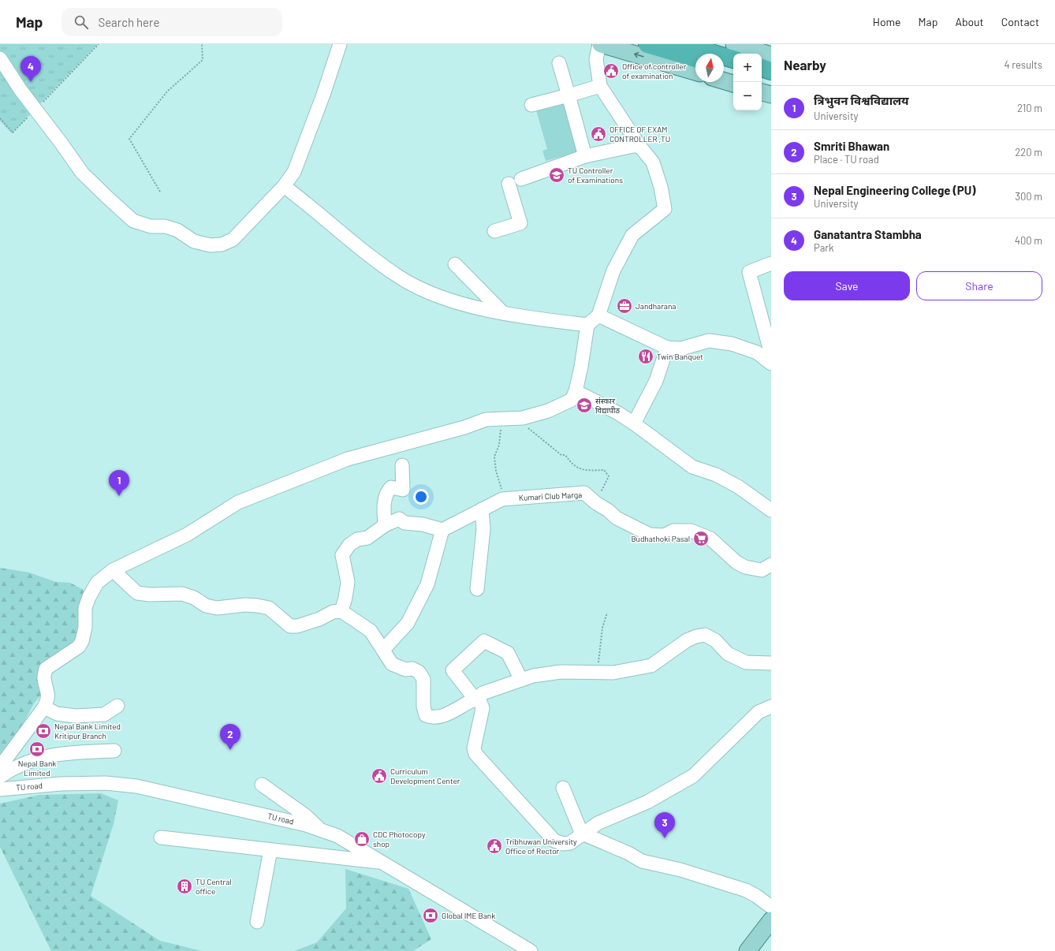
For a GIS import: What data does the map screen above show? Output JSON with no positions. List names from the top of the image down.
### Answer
{
  "streets": {
    "street": ["Kumari Club Marga", "TU road"]
  },
  "places": {
    "public building": [
      "Office of controller of examination",
      "OFFICE OF EXAM CONTROLLER ,TU",
      "Curriculum Development Center",
      "Tribhuwan University Office of Rector"
    ],
    "school or university": ["TU Controller of Examinations", "संस्कार विद्यापीठ"],
    "office": ["Jandharana"],
    "restaurant": ["Twin Banquet"],
    "supermarket": ["Budhathoki Pasal"],
    "bank": ["Nepal Bank Limited Kritipur Branch", "Nepal Bank Limited", "Global IME Bank"],
    "shop": ["CDC Photocopy shop"],
    "building": ["TU Central office"]
  },
  "north": "top",
  "page": {
    "header": "Map",
    "search": "Search here",
    "nav": [
      "Home",
      "Map",
      "About",
      "Contact"
    ],
    "heading": ["Nearby", "4 results"],
    "map_buttons": ["+", "−"],
    "pins": [
      "4",
      "1",
      "2",
      "3"
    ],
    "list": [
      {
        "mark": "1",
        "name": "त्रिभुवन विश्वविद्यालय",
        "note": "University",
        "value": "210 m"
      },
      {
        "mark": "2",
        "name": "Smriti Bhawan",
        "note": "Place · TU road",
        "value": "220 m"
      },
      {
        "mark": "3",
        "name": "Nepal Engineering College (PU)",
        "note": "University",
        "value": "300 m"
      },
      {
        "mark": "4",
        "name": "Ganatantra Stambha",
        "note": "Park",
        "value": "400 m"
      }
    ],
    "buttons": ["Save", "Share"]
  }
}
